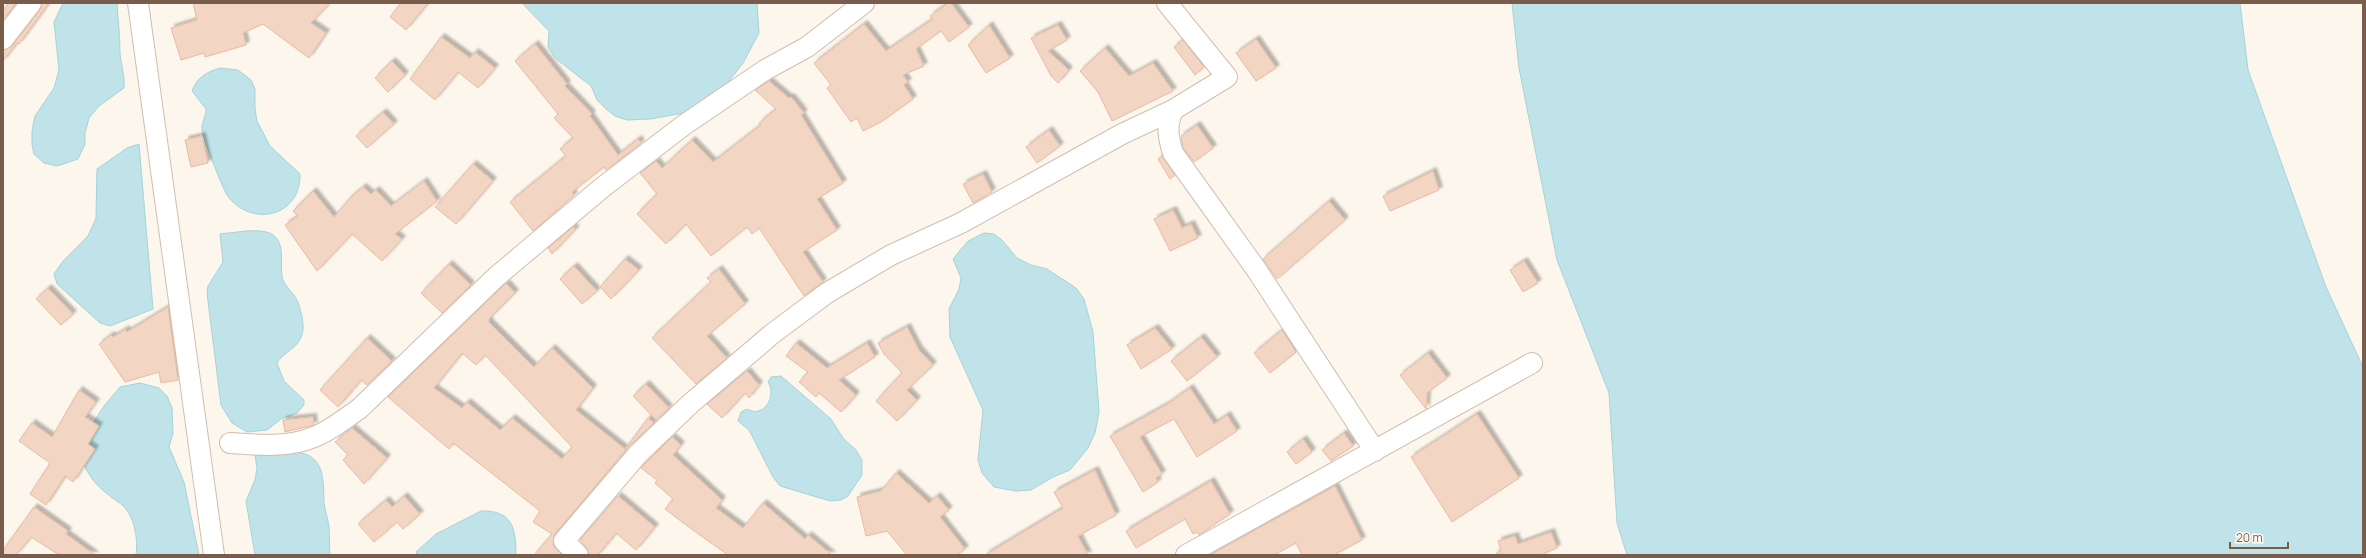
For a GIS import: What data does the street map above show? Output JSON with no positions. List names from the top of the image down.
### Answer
{
  "scale_bar": "20 m"
}
